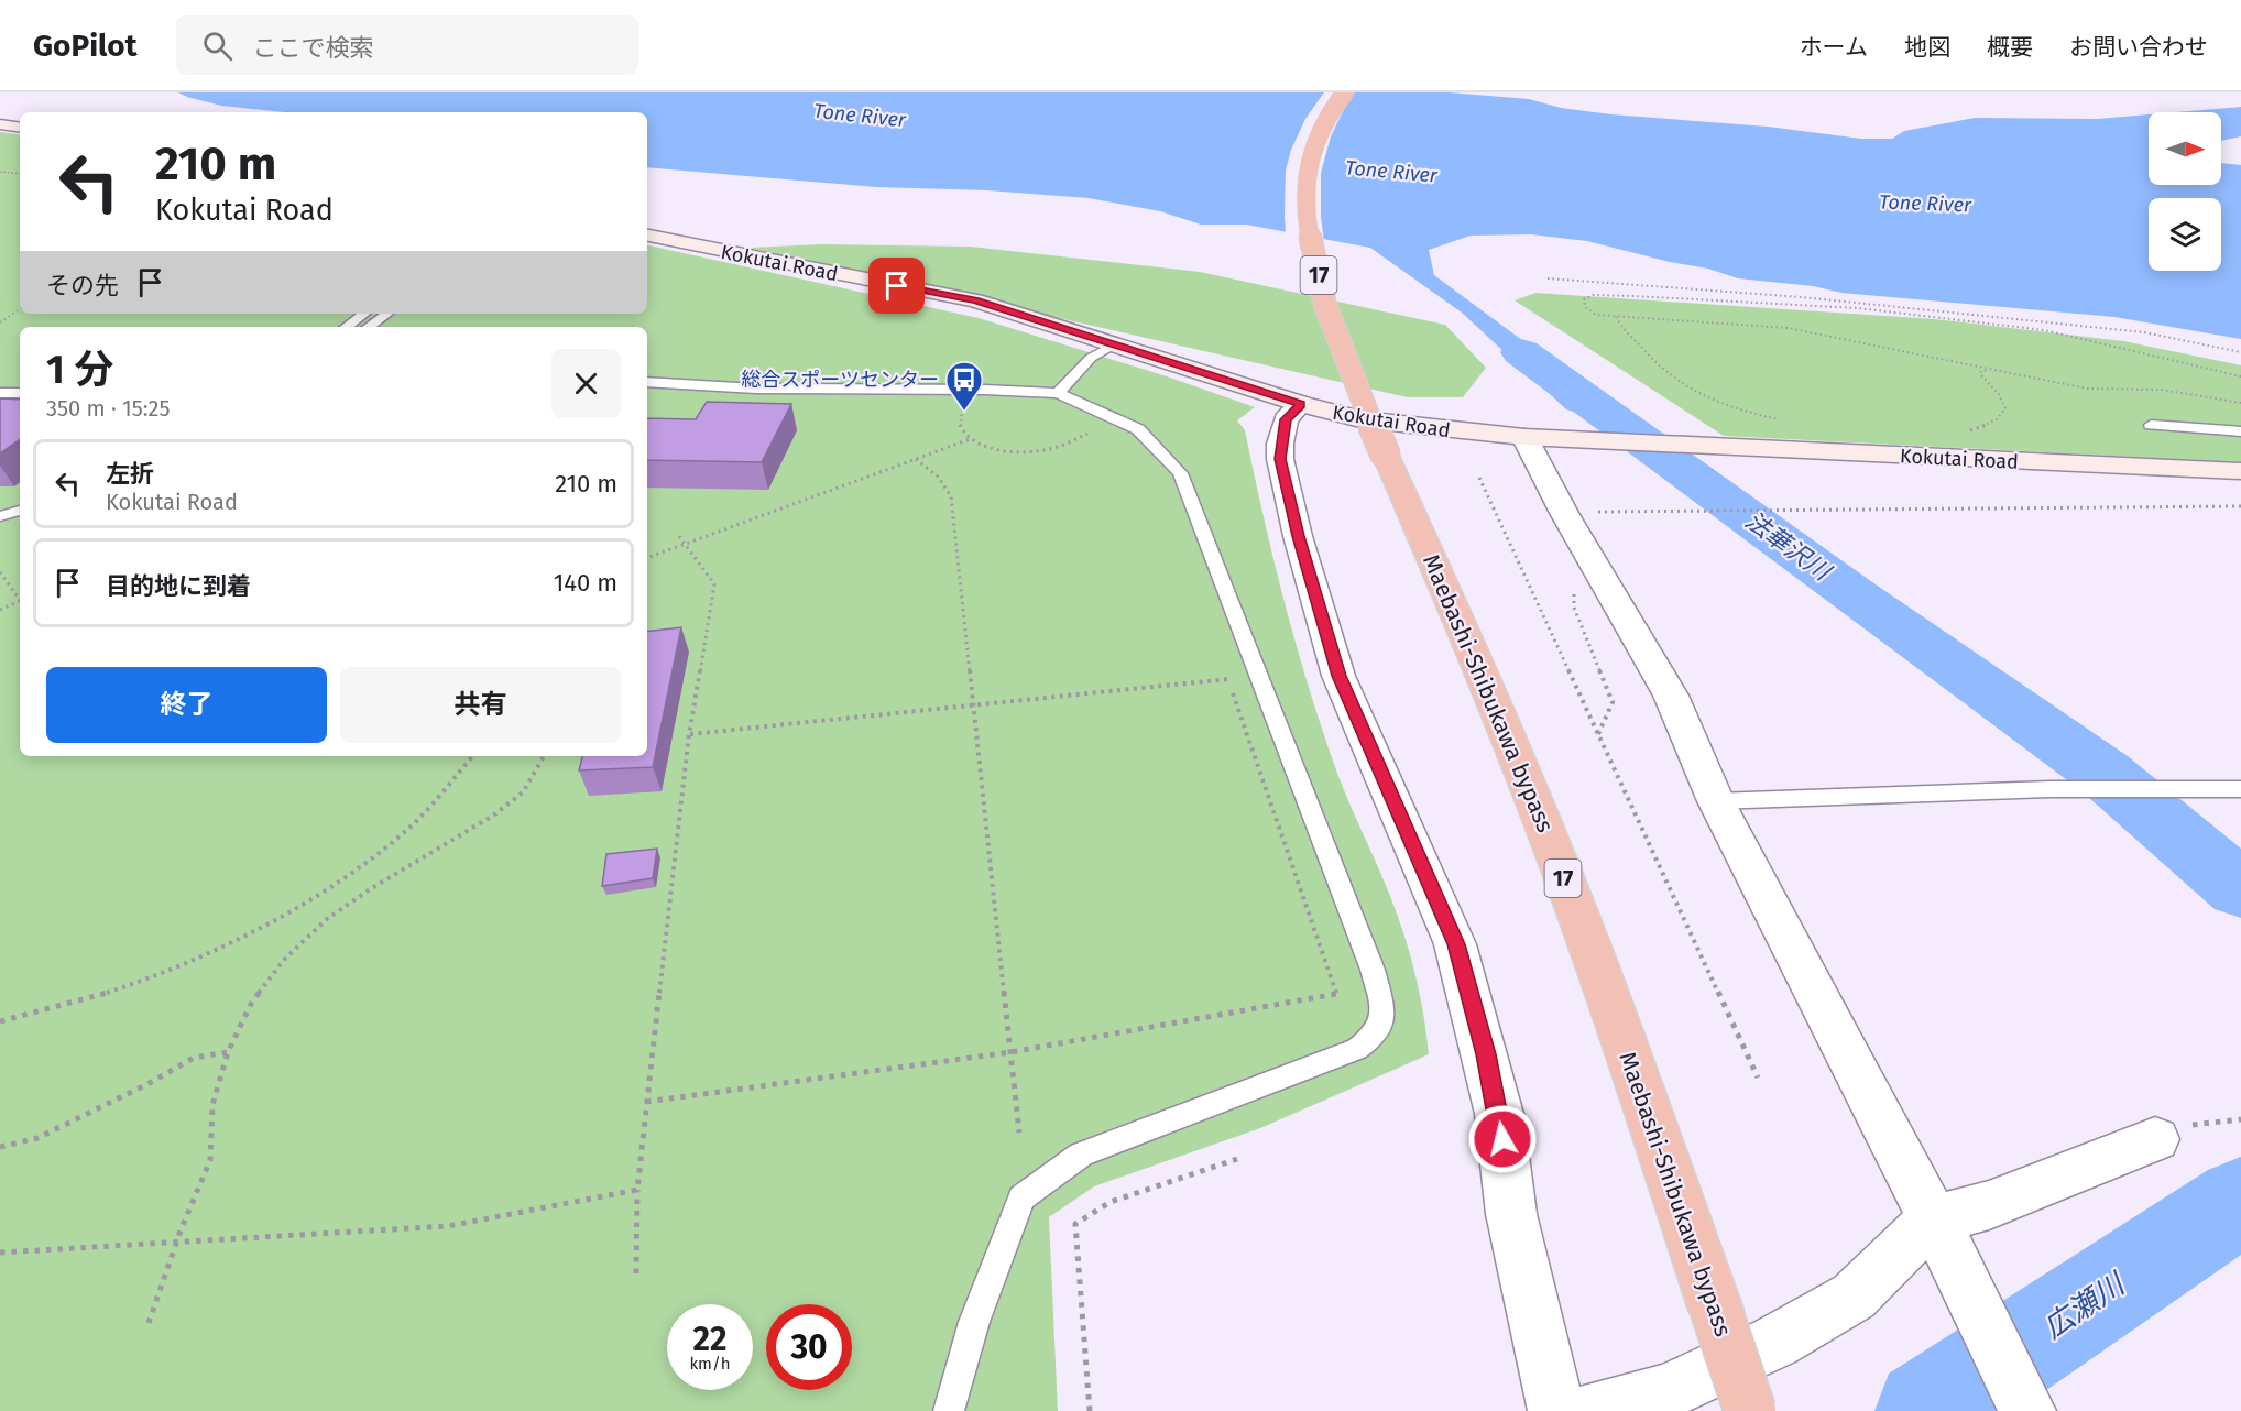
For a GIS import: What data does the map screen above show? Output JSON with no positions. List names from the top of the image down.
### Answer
{
  "streets": {
    "highway": ["17", "Maebashi-Shibukawa bypass"],
    "street": ["Kokutai Road"]
  },
  "water": ["Tone River", "法華沢川", "広瀬川"],
  "places": {
    "bus stop": ["総合スポーツセンター"]
  },
  "north": "right",
  "page": {
    "header": "GoPilot",
    "search": "ここで検索",
    "nav": [
      "ホーム",
      "地図",
      "概要",
      "お問い合わせ"
    ],
    "turn": ["210 m", "Kokutai Road"],
    "then": "その先",
    "heading": ["1 分", "350 m · 15:25"],
    "list": [
      {
        "name": "左折",
        "note": "Kokutai Road",
        "value": "210 m"
      },
      {
        "name": "目的地に到着",
        "value": "140 m"
      }
    ],
    "buttons": ["終了", "共有"],
    "speed": "22 km/h",
    "limit": "30"
  }
}
